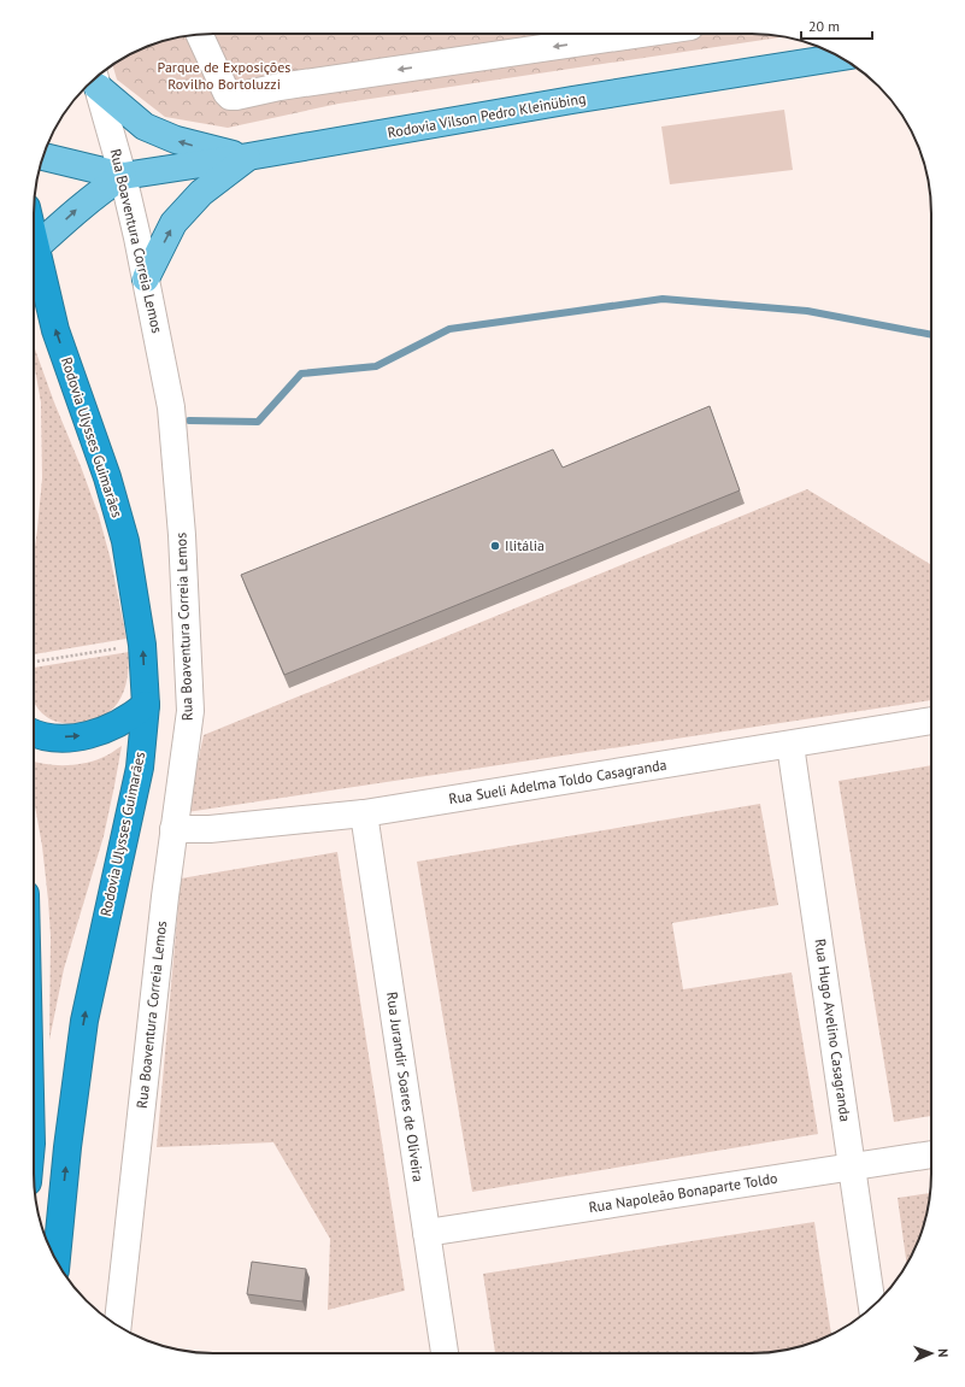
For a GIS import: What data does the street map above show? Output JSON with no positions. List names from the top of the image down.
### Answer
{
  "streets": {
    "highway": ["Rodovia Ulysses Guimarães"],
    "main road": ["Rodovia Vilson Pedro Kleinübing"],
    "street": [
      "Rua Boaventura Correia Lemos",
      "Rua Sueli Adelma Toldo Casagranda",
      "Rua Hugo Avelino Casagranda",
      "Rua Jurandir Soares de Oliveira",
      "Rua Napoleão Bonaparte Toldo"
    ]
  },
  "crossings": [
    ["Rodovia Vilson Pedro Kleinübing", "Rua Boaventura Correia Lemos"],
    ["Rodovia Vilson Pedro Kleinübing", "Rodovia Ulysses Guimarães"],
    ["Rua Boaventura Correia Lemos", "Rua Sueli Adelma Toldo Casagranda"],
    ["Rua Sueli Adelma Toldo Casagranda", "Rua Hugo Avelino Casagranda"],
    ["Rua Sueli Adelma Toldo Casagranda", "Rua Jurandir Soares de Oliveira"],
    ["Rua Hugo Avelino Casagranda", "Rua Napoleão Bonaparte Toldo"],
    ["Rua Jurandir Soares de Oliveira", "Rua Napoleão Bonaparte Toldo"]
  ],
  "one_way": ["Rodovia Ulysses Guimarães"],
  "parks": ["Parque de Exposições Rovilho Bortoluzzi"],
  "places": ["Ilitália"],
  "scale_bar": "20 m",
  "north": "right"
}
